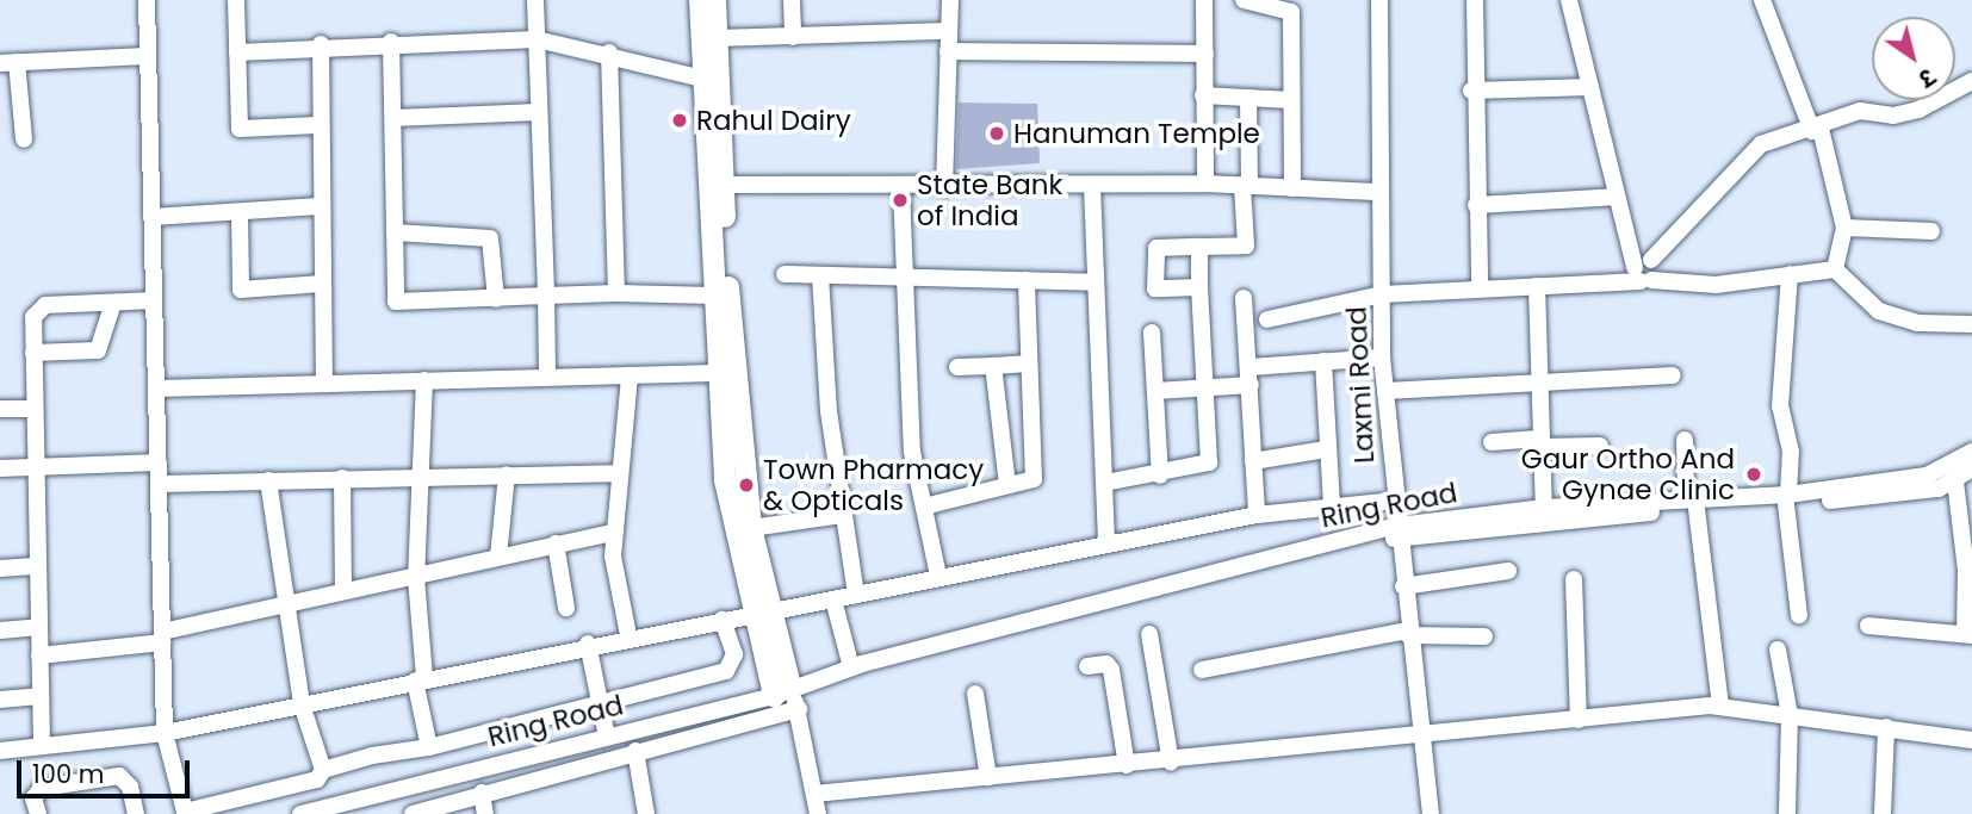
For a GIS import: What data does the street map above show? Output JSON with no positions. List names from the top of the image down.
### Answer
{
  "streets": {
    "street": ["Laxmi Road", "Ring Road"]
  },
  "crossings": [
    ["Laxmi Road", "Ring Road"]
  ],
  "places": [
    "Rahul Dairy",
    "Hanuman Temple",
    "State Bank of India",
    "Gaur Ortho And Gynae Clinic",
    "Town Pharmacy & Opticals"
  ],
  "scale_bar": "100 m",
  "north": "bottom right"
}
